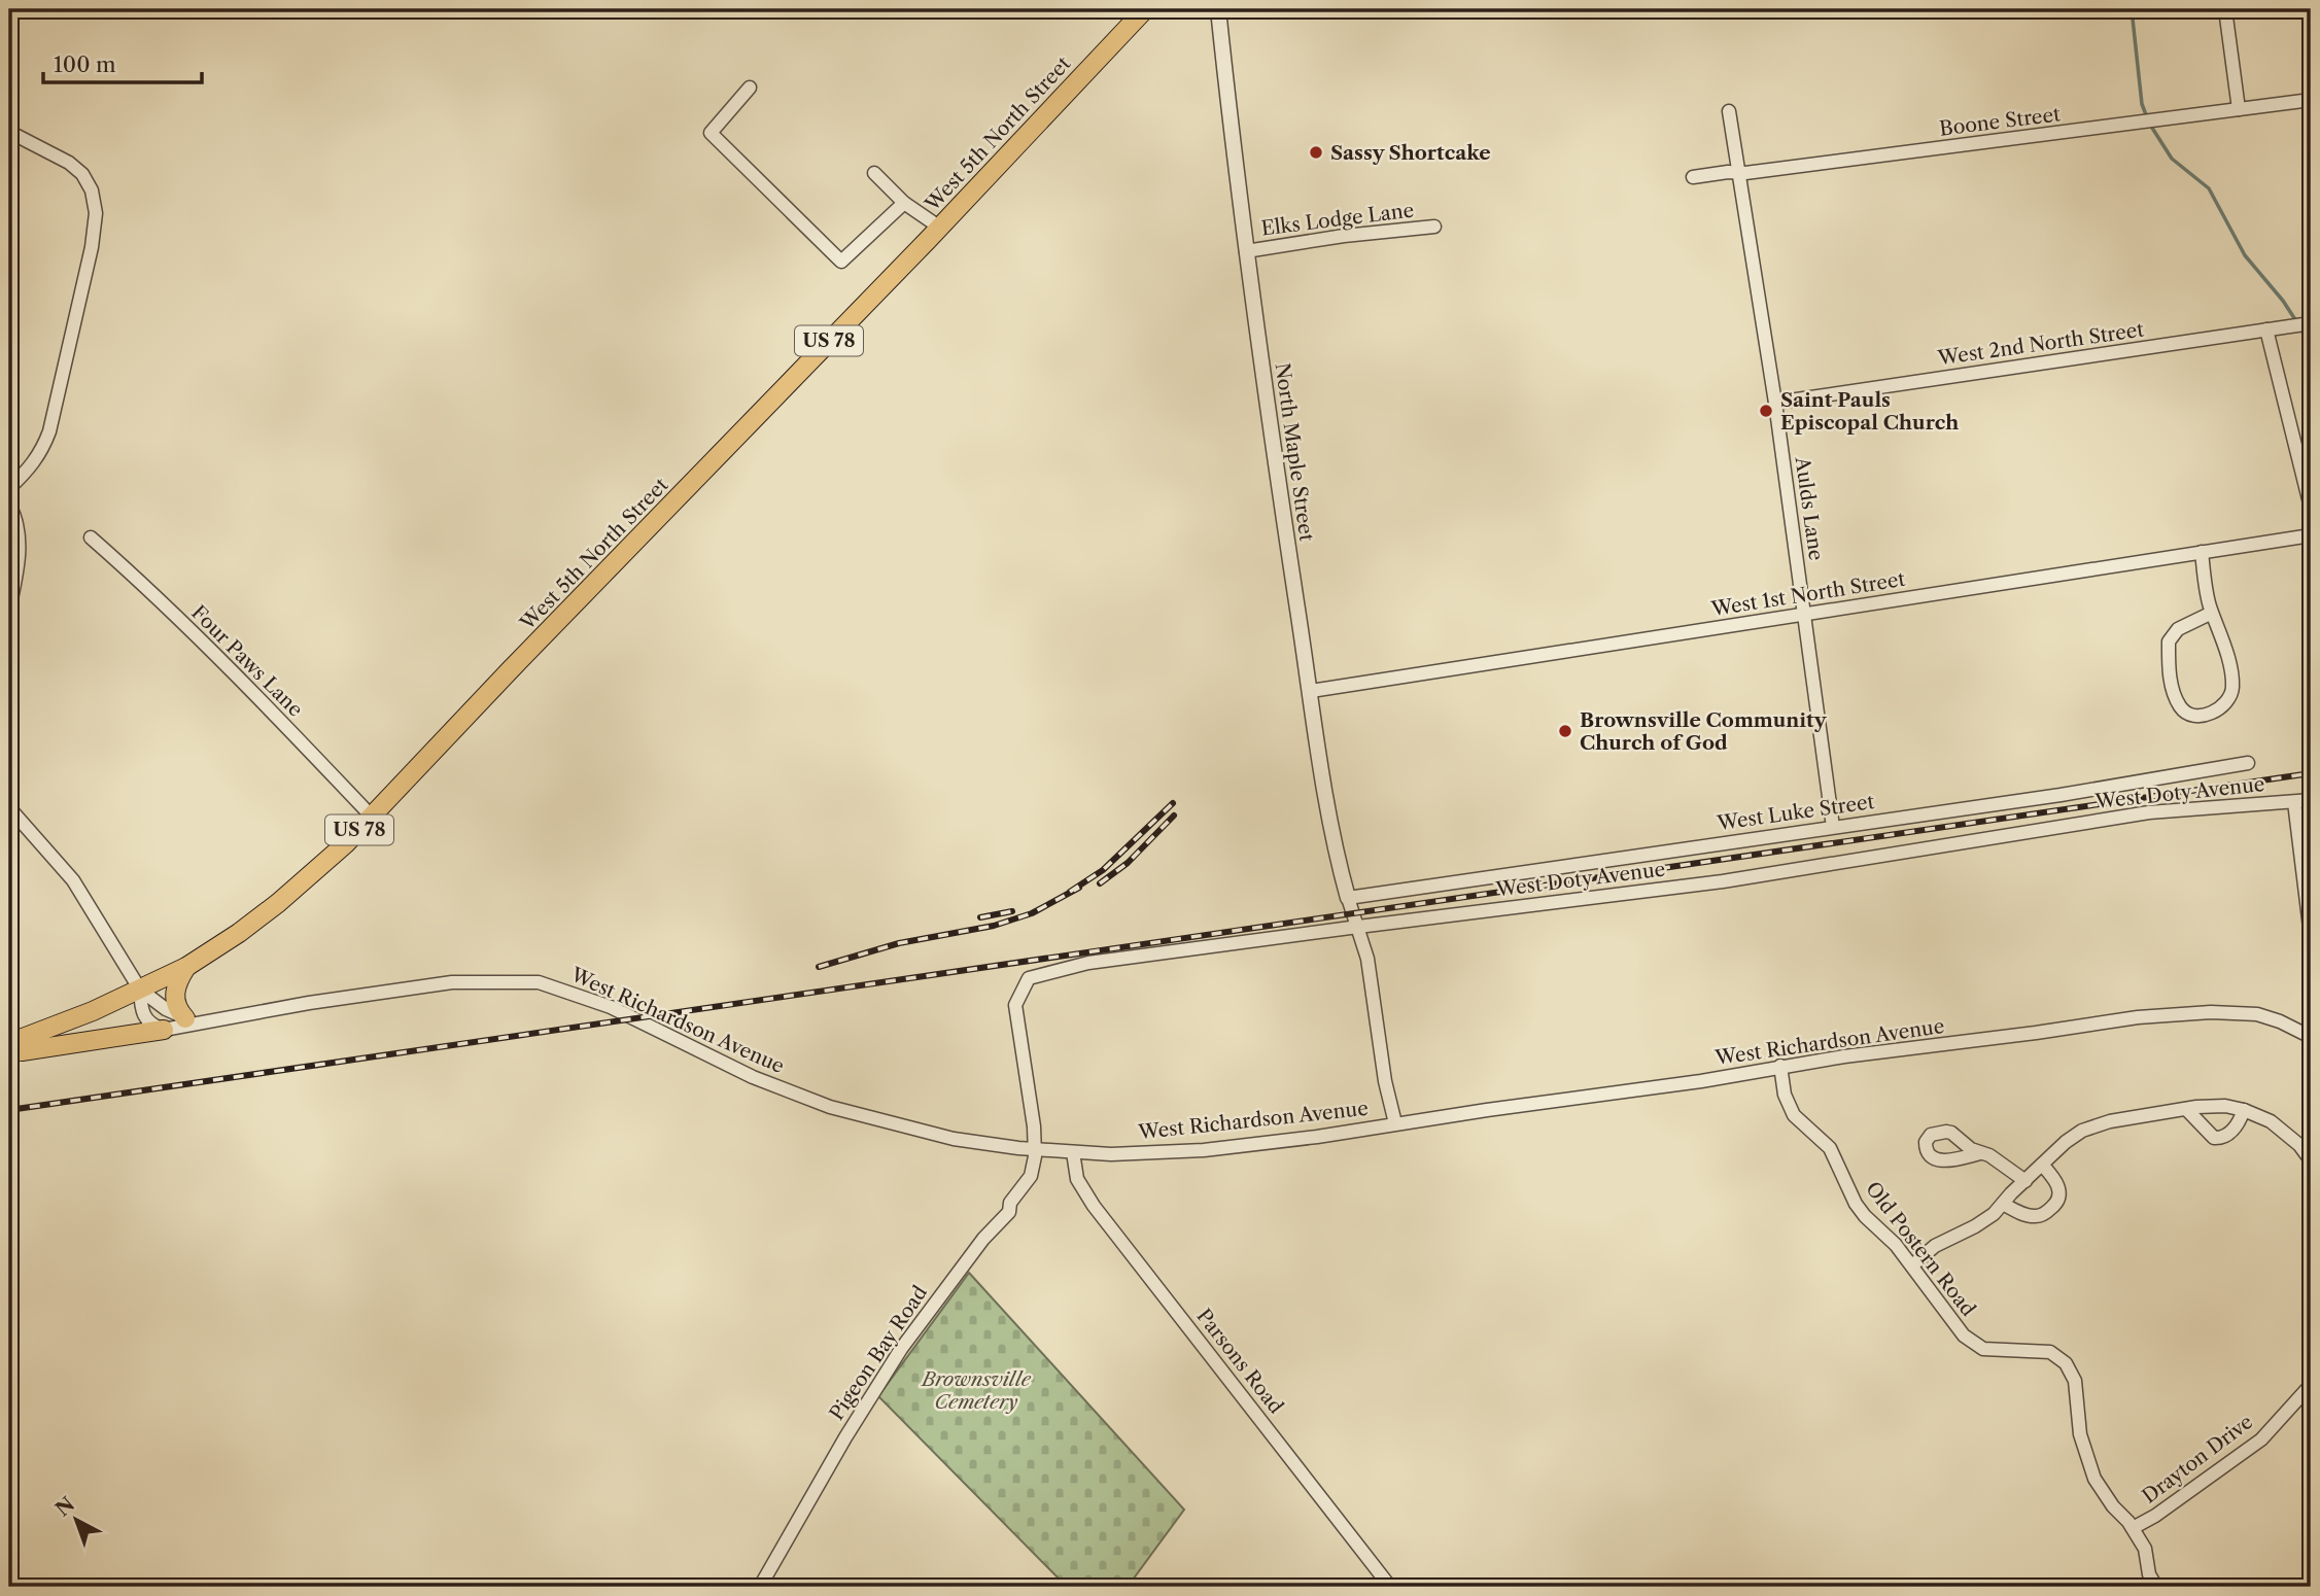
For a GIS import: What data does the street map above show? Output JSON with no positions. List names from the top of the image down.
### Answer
{
  "streets": {
    "main road": ["West 5th North Street", "US 78"],
    "street": [
      "Boone Street",
      "Elks Lodge Lane",
      "West 2nd North Street",
      "North Maple Street",
      "Aulds Lane",
      "West 1st North Street",
      "Four Paws Lane",
      "West Doty Avenue",
      "West Luke Street",
      "West Richardson Avenue",
      "Old Postern Road",
      "Pigeon Bay Road",
      "Parsons Road",
      "Drayton Drive"
    ]
  },
  "crossings": [
    ["Boone Street", "Aulds Lane"],
    ["West 5th North Street", "Four Paws Lane"],
    ["Elks Lodge Lane", "North Maple Street"],
    ["West 2nd North Street", "Aulds Lane"],
    ["North Maple Street", "West 1st North Street"],
    ["North Maple Street", "West Luke Street"],
    ["Aulds Lane", "West 1st North Street"],
    ["Aulds Lane", "West Luke Street"],
    ["West Doty Avenue", "West Richardson Avenue"],
    ["West Doty Avenue", "Pigeon Bay Road"],
    ["West Richardson Avenue", "Old Postern Road"],
    ["West Richardson Avenue", "Pigeon Bay Road"],
    ["West Richardson Avenue", "Parsons Road"],
    ["Old Postern Road", "Drayton Drive"]
  ],
  "parks": ["Brownsville Cemetery"],
  "places": ["Sassy Shortcake", "Saint Pauls Episcopal Church", "Brownsville Community Church of God"],
  "scale_bar": "100 m",
  "north": "top left"
}
